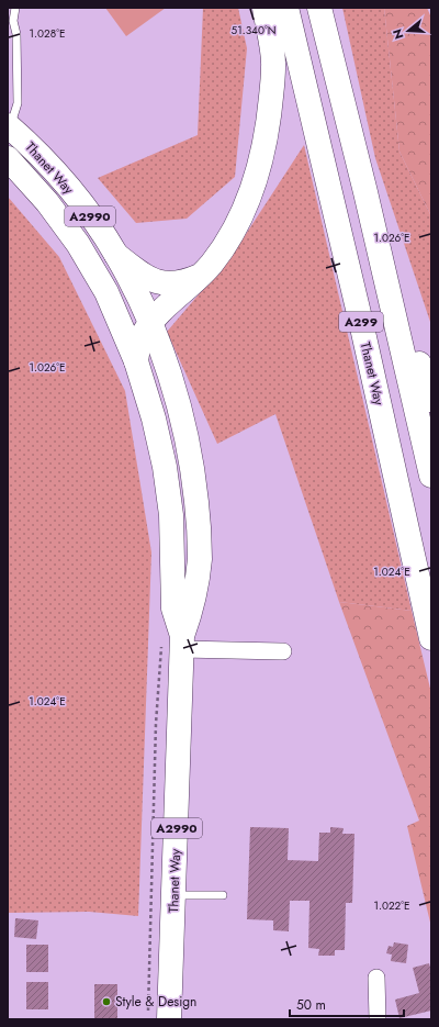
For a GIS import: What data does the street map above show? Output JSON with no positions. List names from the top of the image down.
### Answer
{
  "streets": {
    "main road": ["Thanet Way", "A2990", "A299"]
  },
  "places": ["Style & Design"],
  "scale_bar": "50 m",
  "north": "left",
  "coordinates": [
    "51.340°N",
    "1.028°E",
    "1.026°E",
    "1.024°E",
    "1.022°E"
  ]
}
